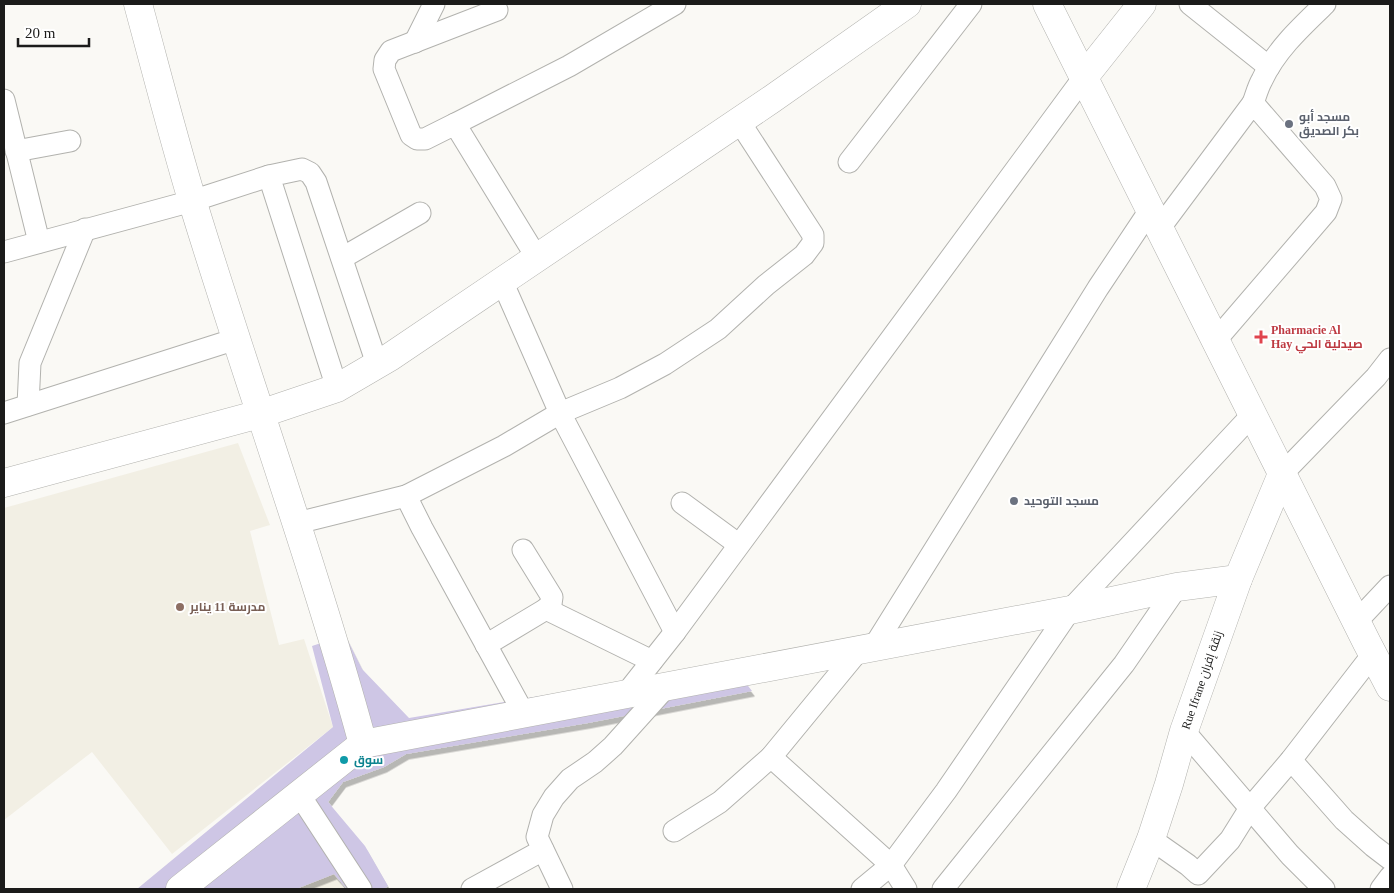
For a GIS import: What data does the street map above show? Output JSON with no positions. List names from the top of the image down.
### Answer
{
  "streets": {
    "street": ["Rue Ifrane زنقة إفران"]
  },
  "places": {
    "other": [
      "مسجد أبو بكر الصديق",
      "مسجد التوحيد",
      "مدرسة 11 يناير",
      "سوق"
    ],
    "health": ["Pharmacie Al Hay صيدلية الحي"]
  },
  "scale_bar": "20 m"
}
